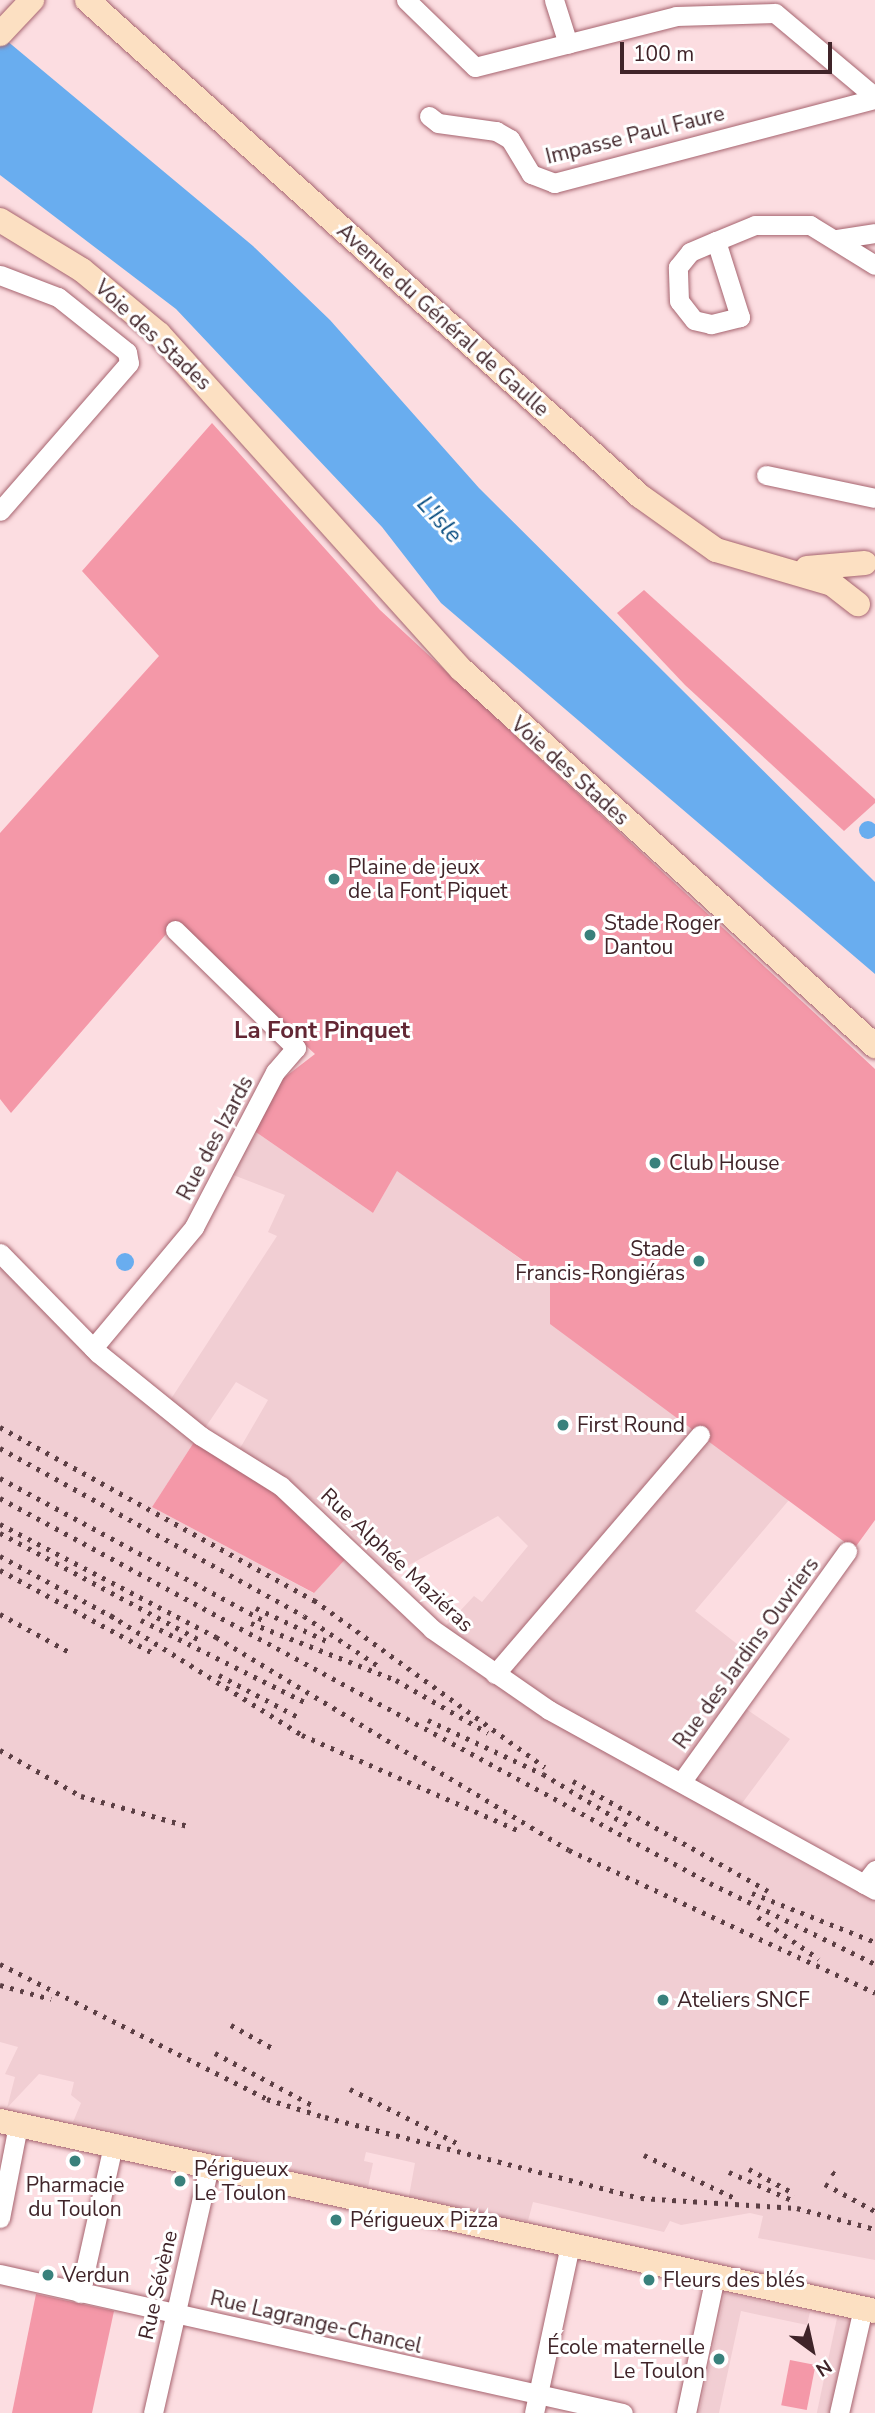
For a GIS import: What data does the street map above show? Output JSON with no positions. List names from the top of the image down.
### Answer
{
  "streets": {
    "main road": ["Avenue du Général de Gaulle", "Voie des Stades"],
    "street": [
      "Impasse Paul Faure",
      "Rue des Izards",
      "Rue Alphée Maziéras",
      "Rue des Jardins Ouvriers",
      "Rue Sévène",
      "Rue Lagrange-Chancel"
    ]
  },
  "crossings": [
    ["Rue des Izards", "Rue Alphée Maziéras"],
    ["Rue Alphée Maziéras", "Rue des Jardins Ouvriers"],
    ["Rue Sévène", "Rue Lagrange-Chancel"]
  ],
  "districts": ["La Font Pinquet"],
  "water": ["L'Isle"],
  "places": [
    "Plaine de jeux de la Font Piquet",
    "Stade Roger Dantou",
    "Club House",
    "Stade Francis-Rongiéras",
    "First Round",
    "Ateliers SNCF",
    "Pharmacie du Toulon",
    "Périgueux Le Toulon",
    "Périgueux Pizza",
    "Verdun",
    "Fleurs des blés",
    "École maternelle Le Toulon"
  ],
  "scale_bar": "100 m",
  "north": "bottom right"
}
